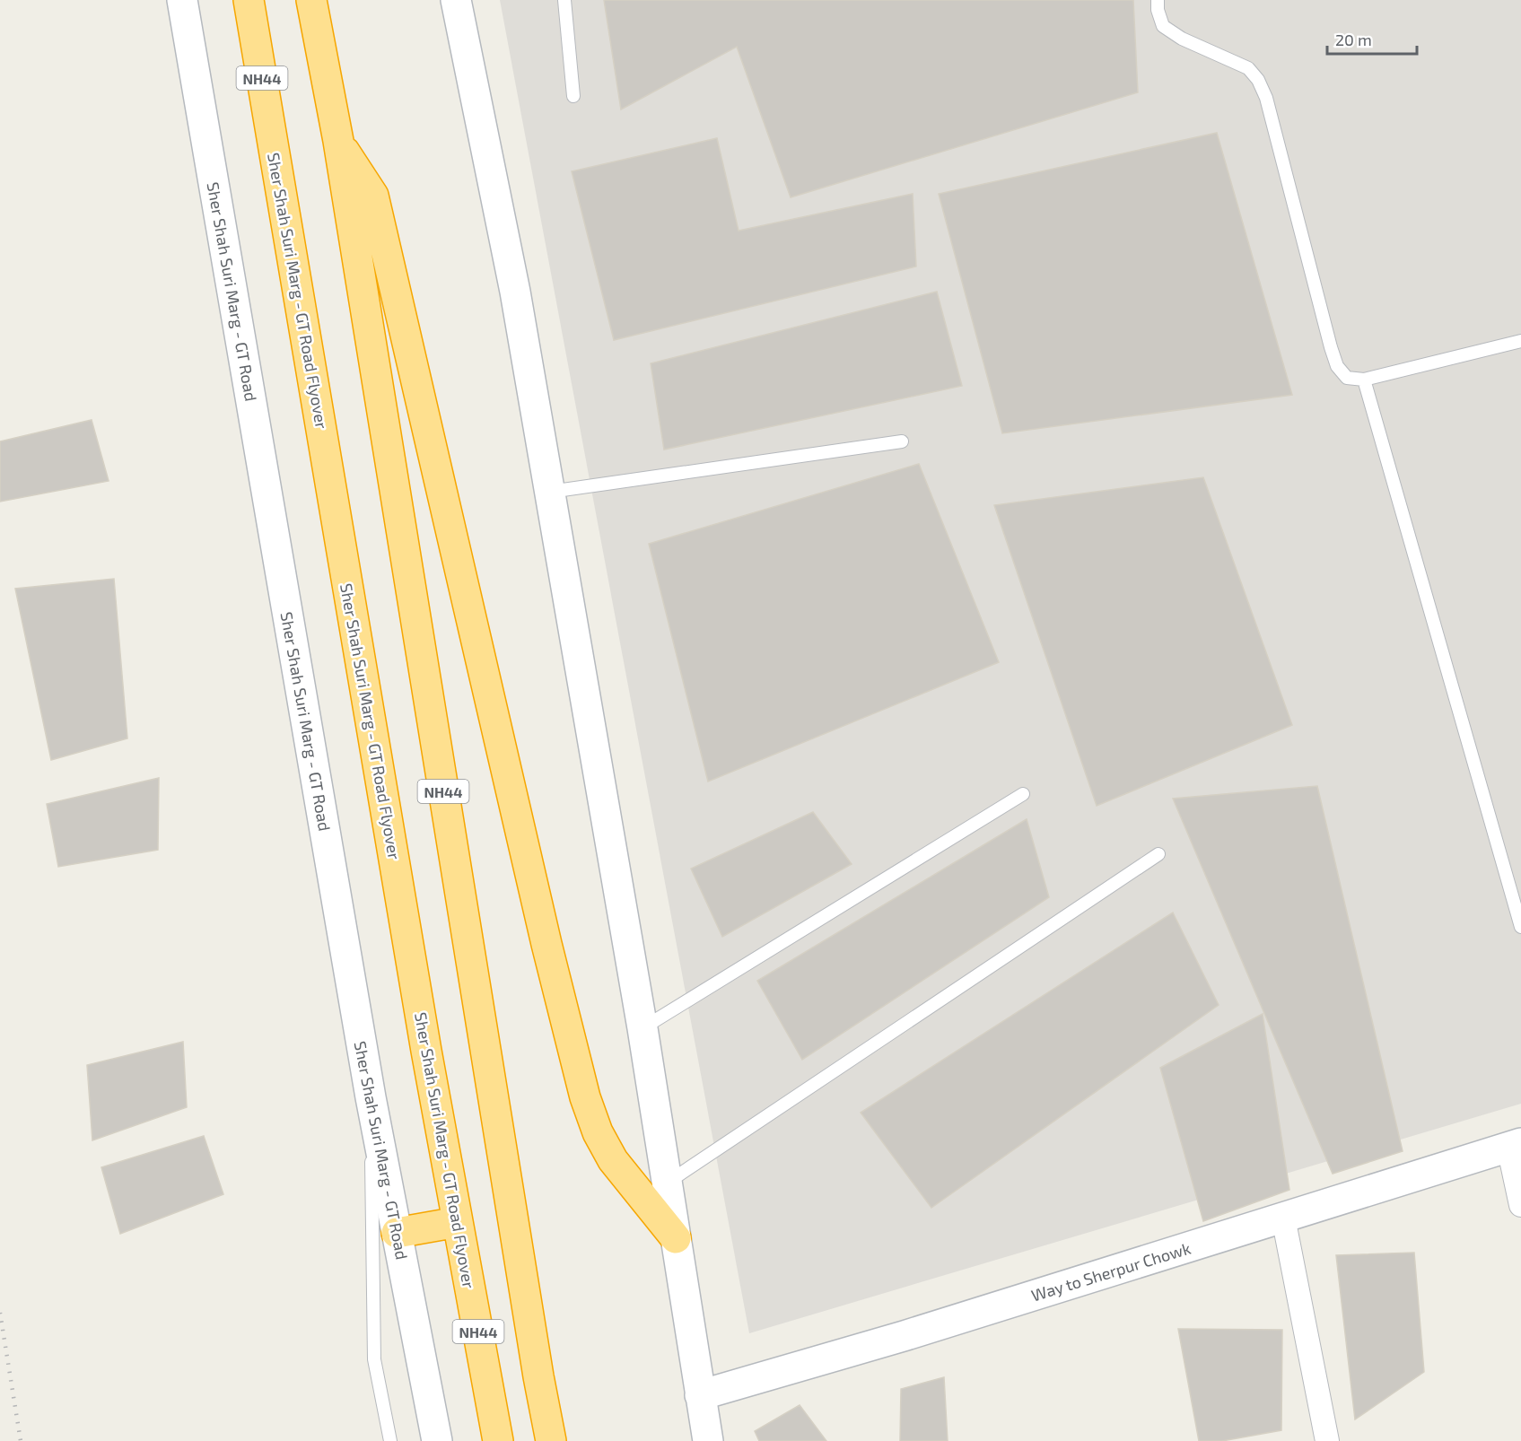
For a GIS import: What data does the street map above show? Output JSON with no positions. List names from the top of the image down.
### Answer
{
  "streets": {
    "highway": ["NH44", "Sher Shah Suri Marg - GT Road Flyover"],
    "street": ["Sher Shah Suri Marg - GT Road", "Way to Sherpur Chowk"]
  },
  "scale_bar": "20 m"
}
